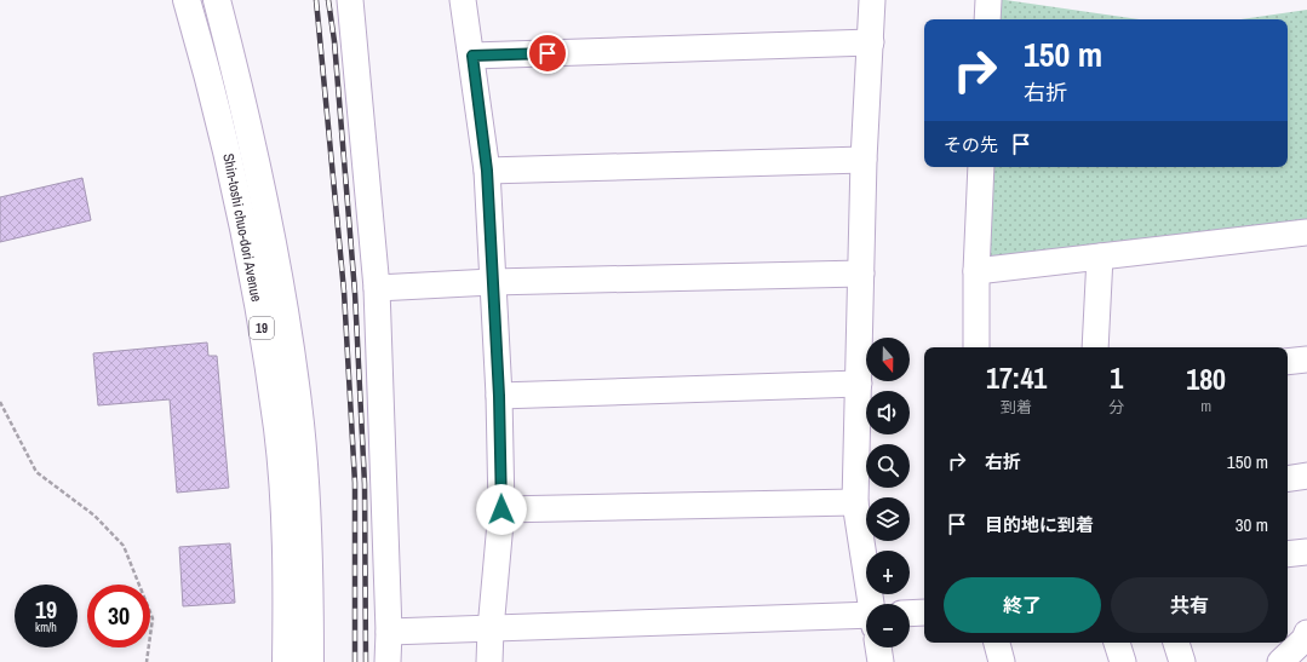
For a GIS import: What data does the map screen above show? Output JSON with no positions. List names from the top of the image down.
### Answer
{
  "streets": {
    "main road": ["Shin-toshi chuo-dori Avenue", "19"]
  },
  "north": "bottom",
  "page": {
    "turn": ["150 m", "右折"],
    "then": "その先",
    "map_buttons": ["+", "−"],
    "eta": [
      "17:41",
      "到着",
      "1",
      "分",
      "180",
      "m"
    ],
    "list": [
      {
        "name": "右折",
        "value": "150 m"
      },
      {
        "name": "目的地に到着",
        "value": "30 m"
      }
    ],
    "buttons": ["終了", "共有"],
    "speed": "19 km/h",
    "limit": "30"
  }
}
